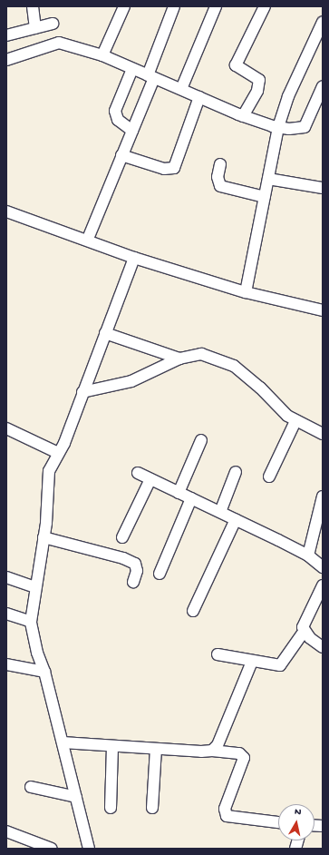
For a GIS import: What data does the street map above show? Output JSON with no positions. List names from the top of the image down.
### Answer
{
  "north": "top"
}
